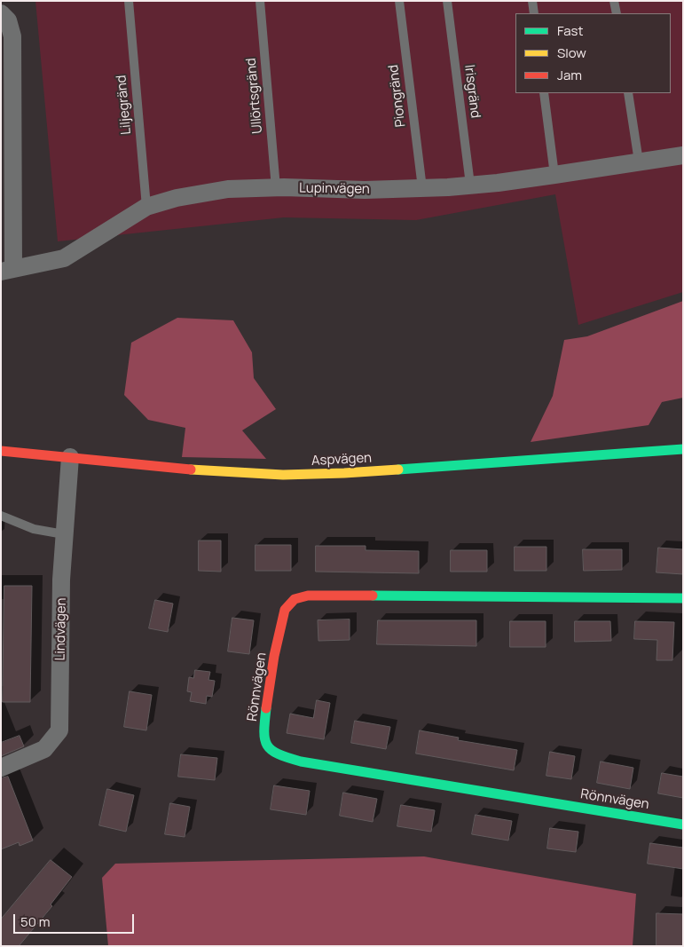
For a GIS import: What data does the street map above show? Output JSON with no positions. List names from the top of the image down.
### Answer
{
  "streets": {
    "street": [
      "Lupinvägen",
      "Aspvägen",
      "Lindvägen",
      "Rönnvägen"
    ],
    "lane": [
      "Irisgränd",
      "Ullörtsgränd",
      "Piongränd",
      "Liljegränd"
    ]
  },
  "crossings": [
    ["Irisgränd", "Lupinvägen"],
    ["Ullörtsgränd", "Lupinvägen"],
    ["Piongränd", "Lupinvägen"],
    ["Liljegränd", "Lupinvägen"],
    ["Aspvägen", "Lindvägen"]
  ],
  "legend": ["Fast", "Slow", "Jam"],
  "scale_bar": "50 m"
}
